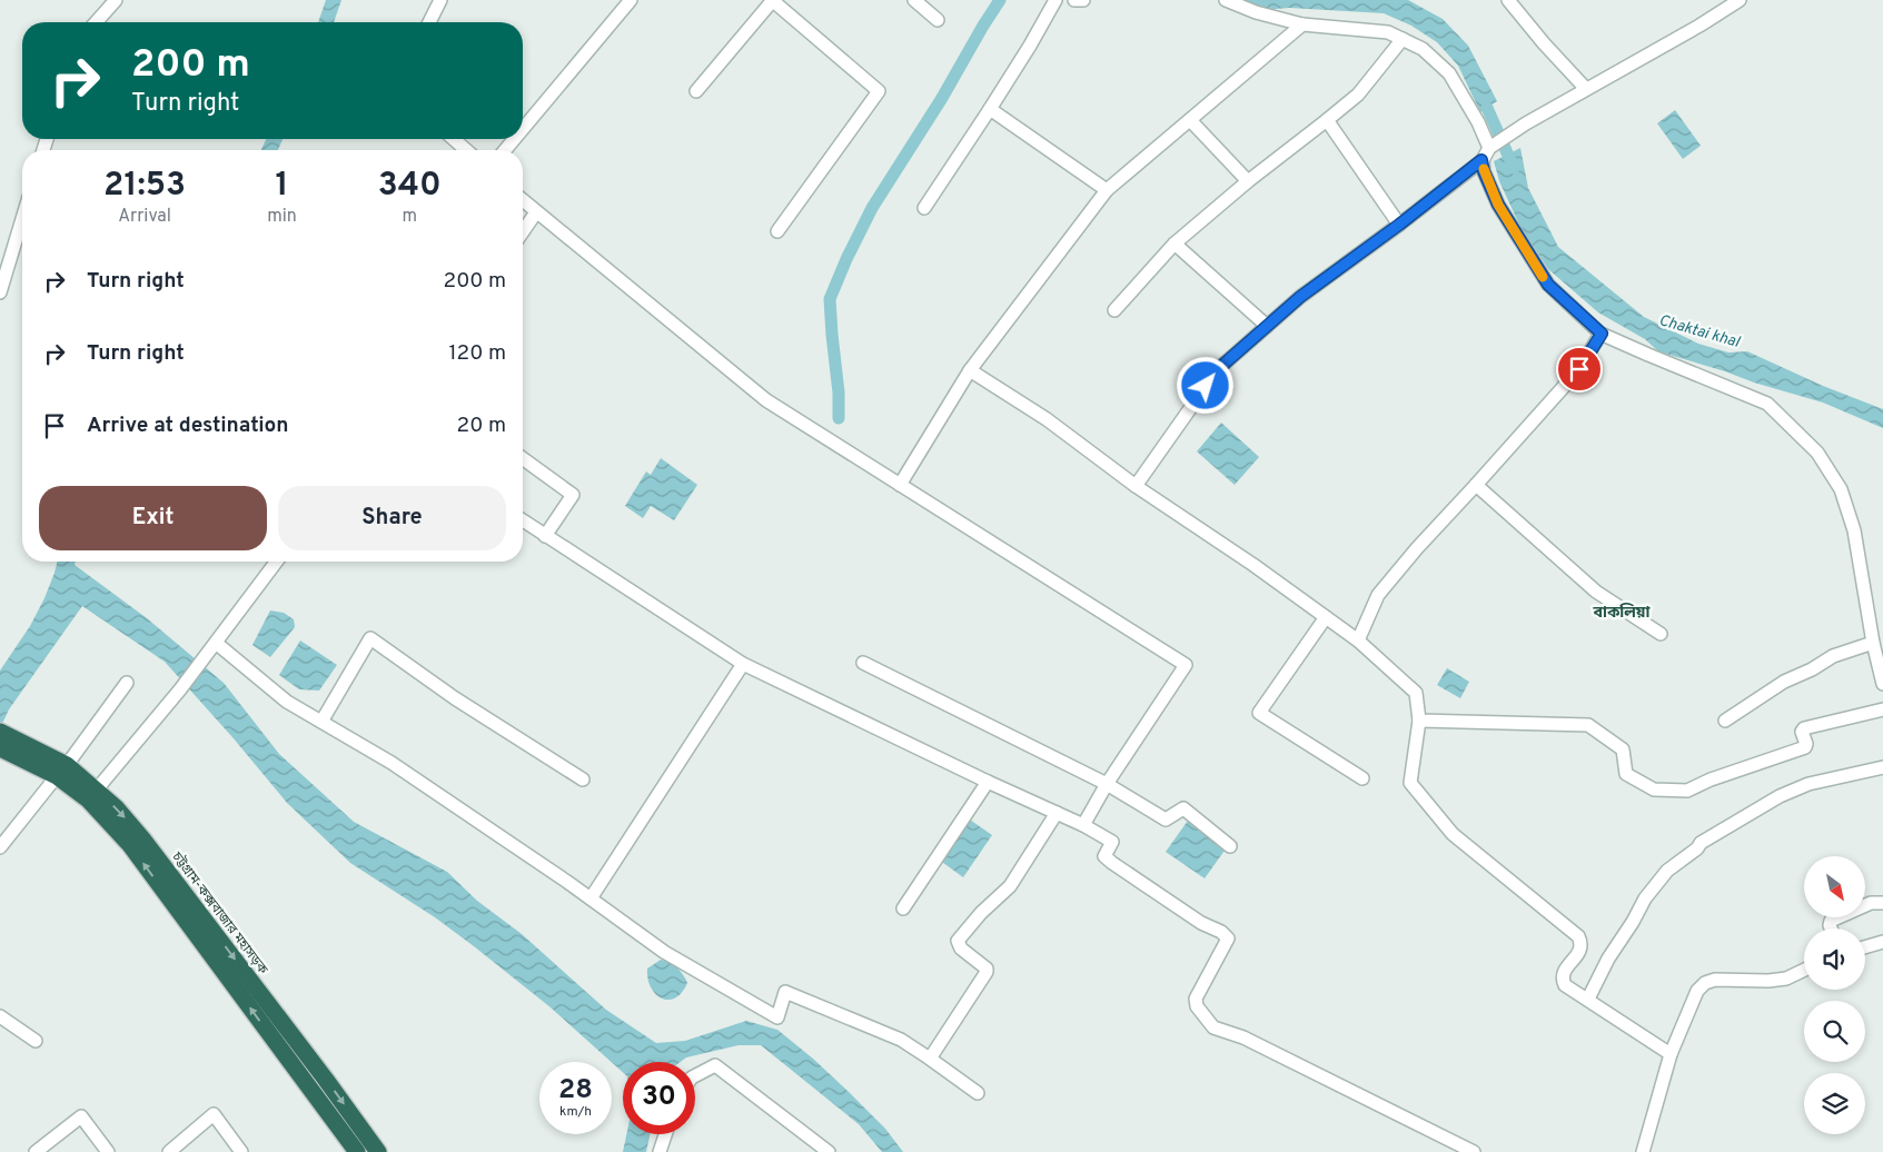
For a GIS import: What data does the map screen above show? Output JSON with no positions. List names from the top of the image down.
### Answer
{
  "streets": {
    "highway": ["চট্টগ্রাম-কক্সবাজার মহাসড়ক"]
  },
  "districts": ["বাকলিয়া"],
  "water": ["Chaktai khal"],
  "north": "bottom right",
  "page": {
    "turn": ["200 m", "Turn right"],
    "eta": [
      "21:53",
      "Arrival",
      "1",
      "min",
      "340",
      "m"
    ],
    "list": [
      {
        "name": "Turn right",
        "value": "200 m"
      },
      {
        "name": "Turn right",
        "value": "120 m"
      },
      {
        "name": "Arrive at destination",
        "value": "20 m"
      }
    ],
    "buttons": ["Exit", "Share"],
    "speed": "28 km/h",
    "limit": "30"
  }
}
